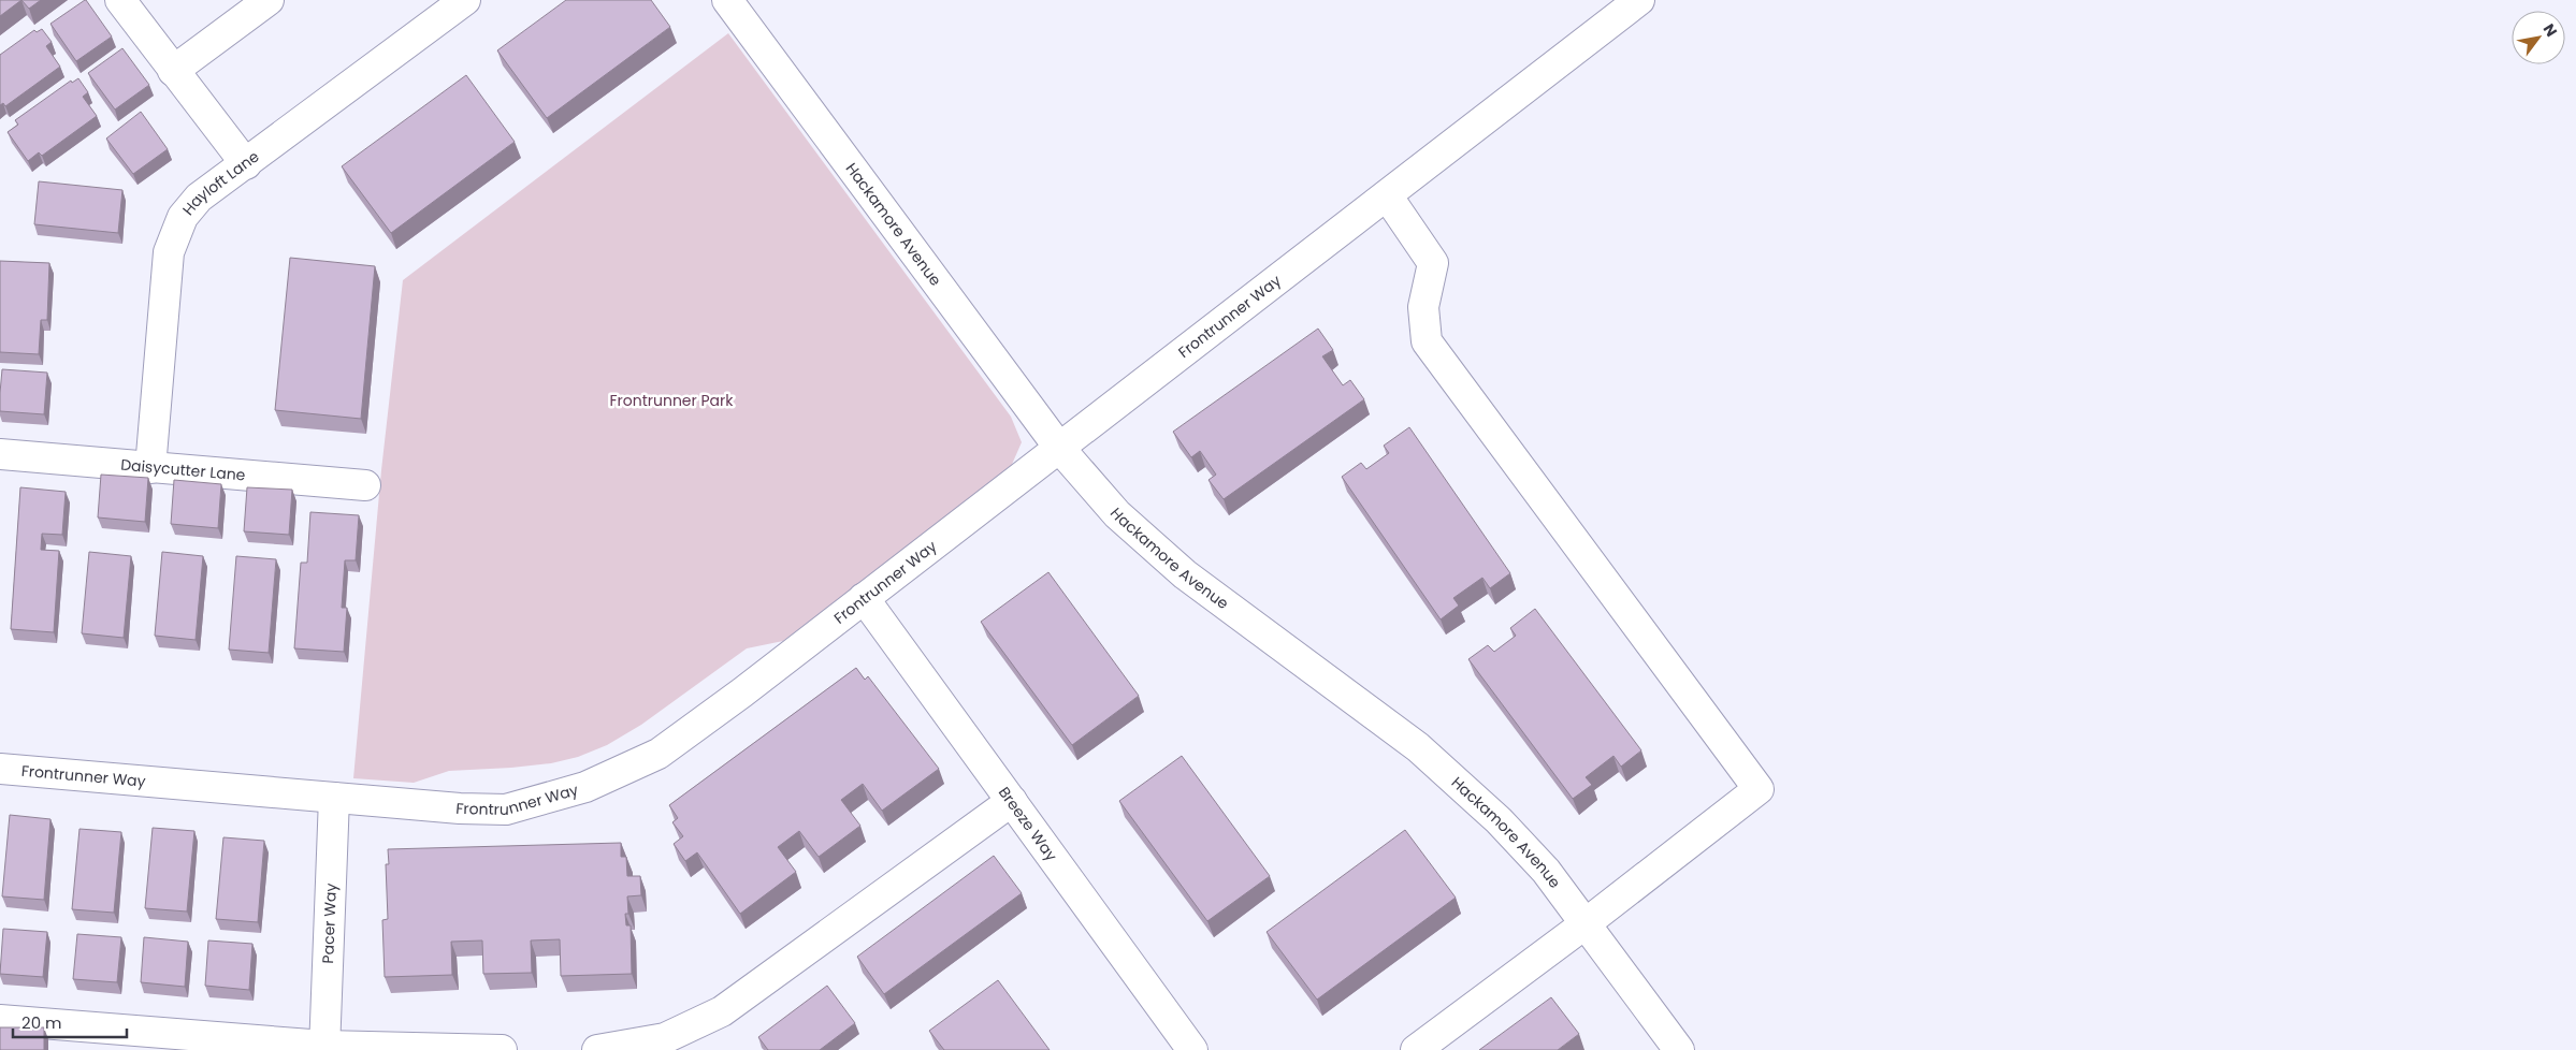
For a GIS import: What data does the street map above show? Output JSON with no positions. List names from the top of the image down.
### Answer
{
  "streets": {
    "street": [
      "Hayloft Lane",
      "Hackamore Avenue",
      "Frontrunner Way",
      "Daisycutter Lane",
      "Breeze Way",
      "Pacer Way"
    ]
  },
  "crossings": [
    ["Hayloft Lane", "Daisycutter Lane"],
    ["Hackamore Avenue", "Frontrunner Way"],
    ["Frontrunner Way", "Breeze Way"],
    ["Frontrunner Way", "Pacer Way"]
  ],
  "parks": ["Frontrunner Park"],
  "scale_bar": "20 m",
  "north": "top right"
}
